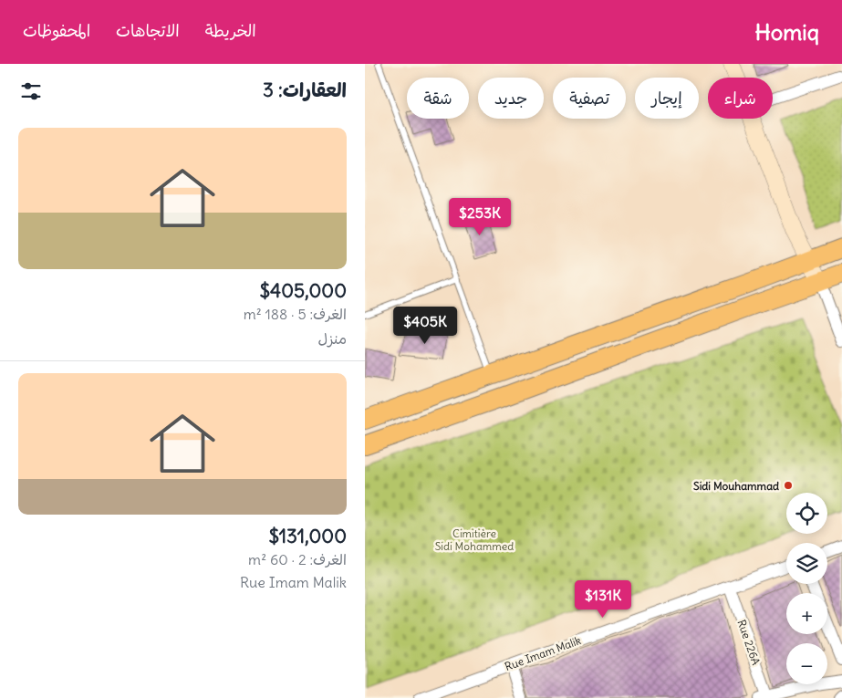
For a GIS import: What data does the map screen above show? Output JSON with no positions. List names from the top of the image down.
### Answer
{
  "streets": {
    "street": ["Rue 226A", "Rue Imam Malik"]
  },
  "crossings": [
    ["Rue 226A", "Rue Imam Malik"]
  ],
  "parks": ["Cimitière Sidi Mohammed"],
  "places": ["Sidi Mouhammad"],
  "page": {
    "header": "Homiq",
    "nav": ["الخريطة", "الاتجاهات", "المحفوظات"],
    "heading": "العقارات: 3",
    "chip": [
      "شراء",
      "إيجار",
      "تصفية",
      "جديد",
      "شقة"
    ],
    "list": [
      {
        "name": "$405,000",
        "note": "الغرف: 5 · 188 m² · منزل"
      },
      {
        "name": "$131,000",
        "note": "الغرف: 2 · 60 m² · Rue Imam Malik"
      }
    ],
    "price": ["$253K", "$405K", "$131K"],
    "map_buttons": ["+", "−"]
  }
}
